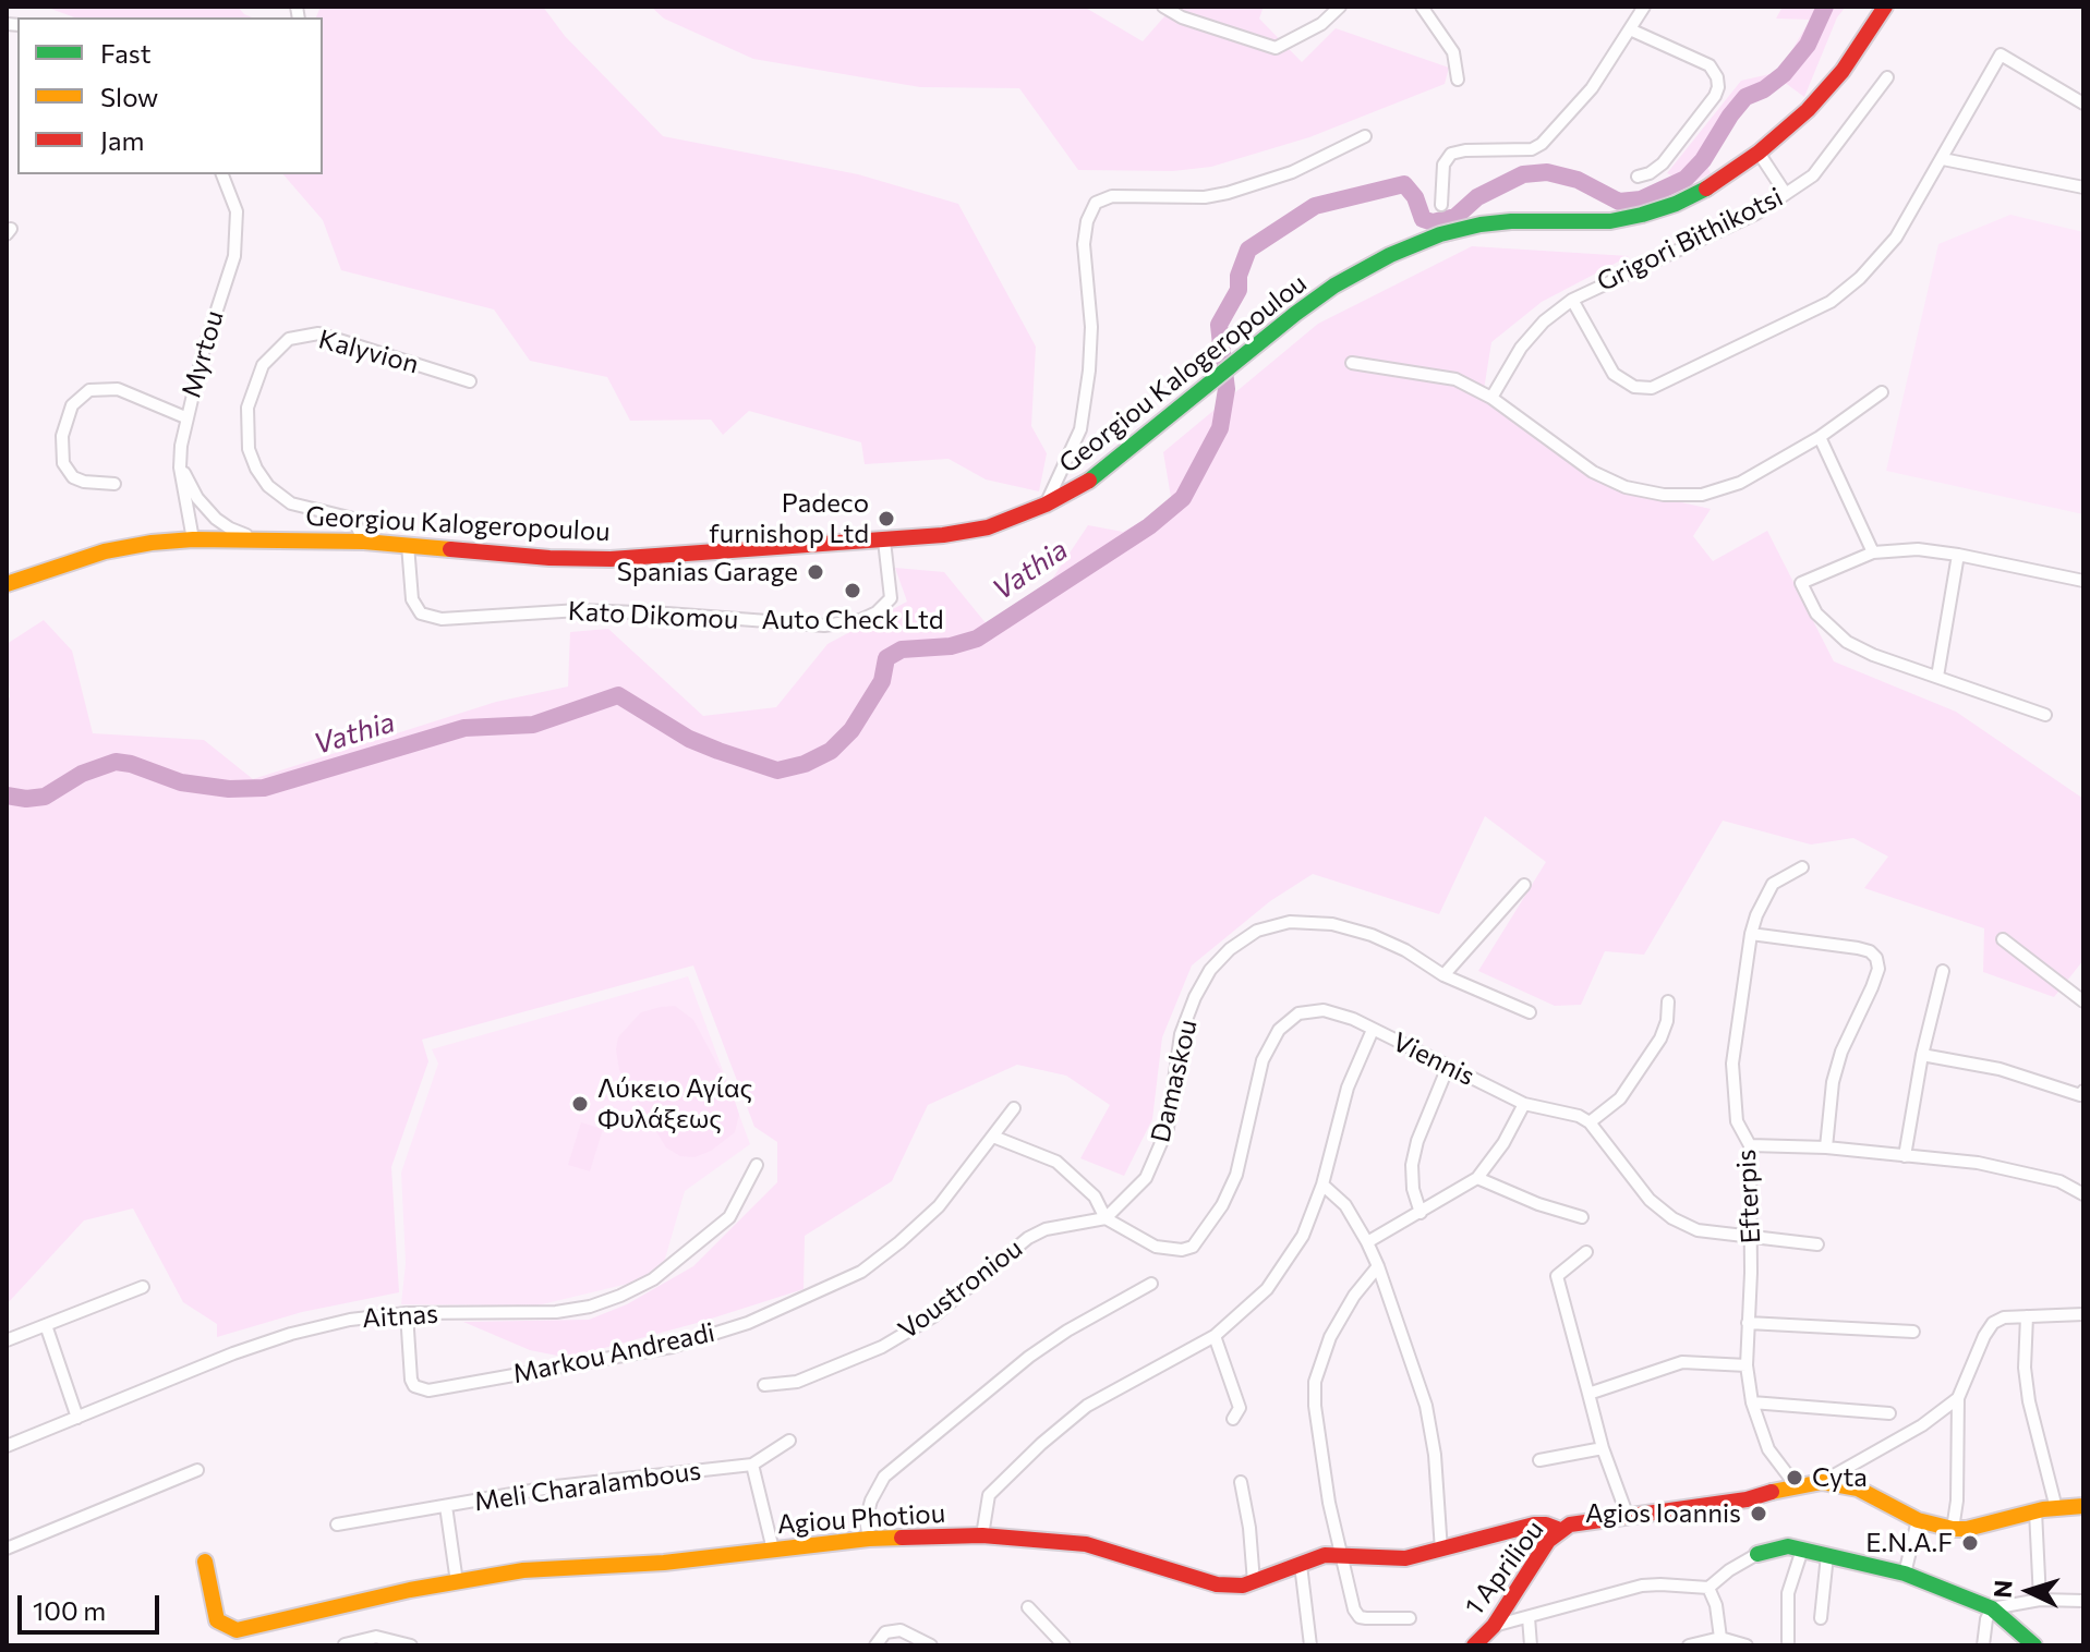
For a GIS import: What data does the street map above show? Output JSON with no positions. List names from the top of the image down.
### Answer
{
  "streets": {
    "street": [
      "Grigori Bithikotsi",
      "Kalyvion",
      "Myrtou",
      "Georgiou Kalogeropoulou",
      "Kato Dikomou",
      "Viennis",
      "Damaskou",
      "Efterpis",
      "Voustroniou",
      "Aitnas",
      "Markou Andreadi",
      "Meli Charalambous",
      "Agiou Photiou",
      "1 Apriliou"
    ]
  },
  "crossings": [
    ["Kalyvion", "Georgiou Kalogeropoulou"],
    ["Myrtou", "Georgiou Kalogeropoulou"],
    ["Georgiou Kalogeropoulou", "Kato Dikomou"],
    ["Viennis", "Damaskou"],
    ["Viennis", "Voustroniou"],
    ["Damaskou", "Voustroniou"],
    ["Efterpis", "1 Apriliou"],
    ["Aitnas", "Markou Andreadi"],
    ["Agiou Photiou", "1 Apriliou"]
  ],
  "water": ["Vathia"],
  "places": [
    "Padeco furnishop Ltd",
    "Spanias Garage",
    "Auto Check Ltd",
    "Λύκειο Αγίας Φυλάξεως",
    "Cyta",
    "Agios Ioannis",
    "E.N.A.F"
  ],
  "legend": ["Fast", "Slow", "Jam"],
  "scale_bar": "100 m",
  "north": "left"
}
